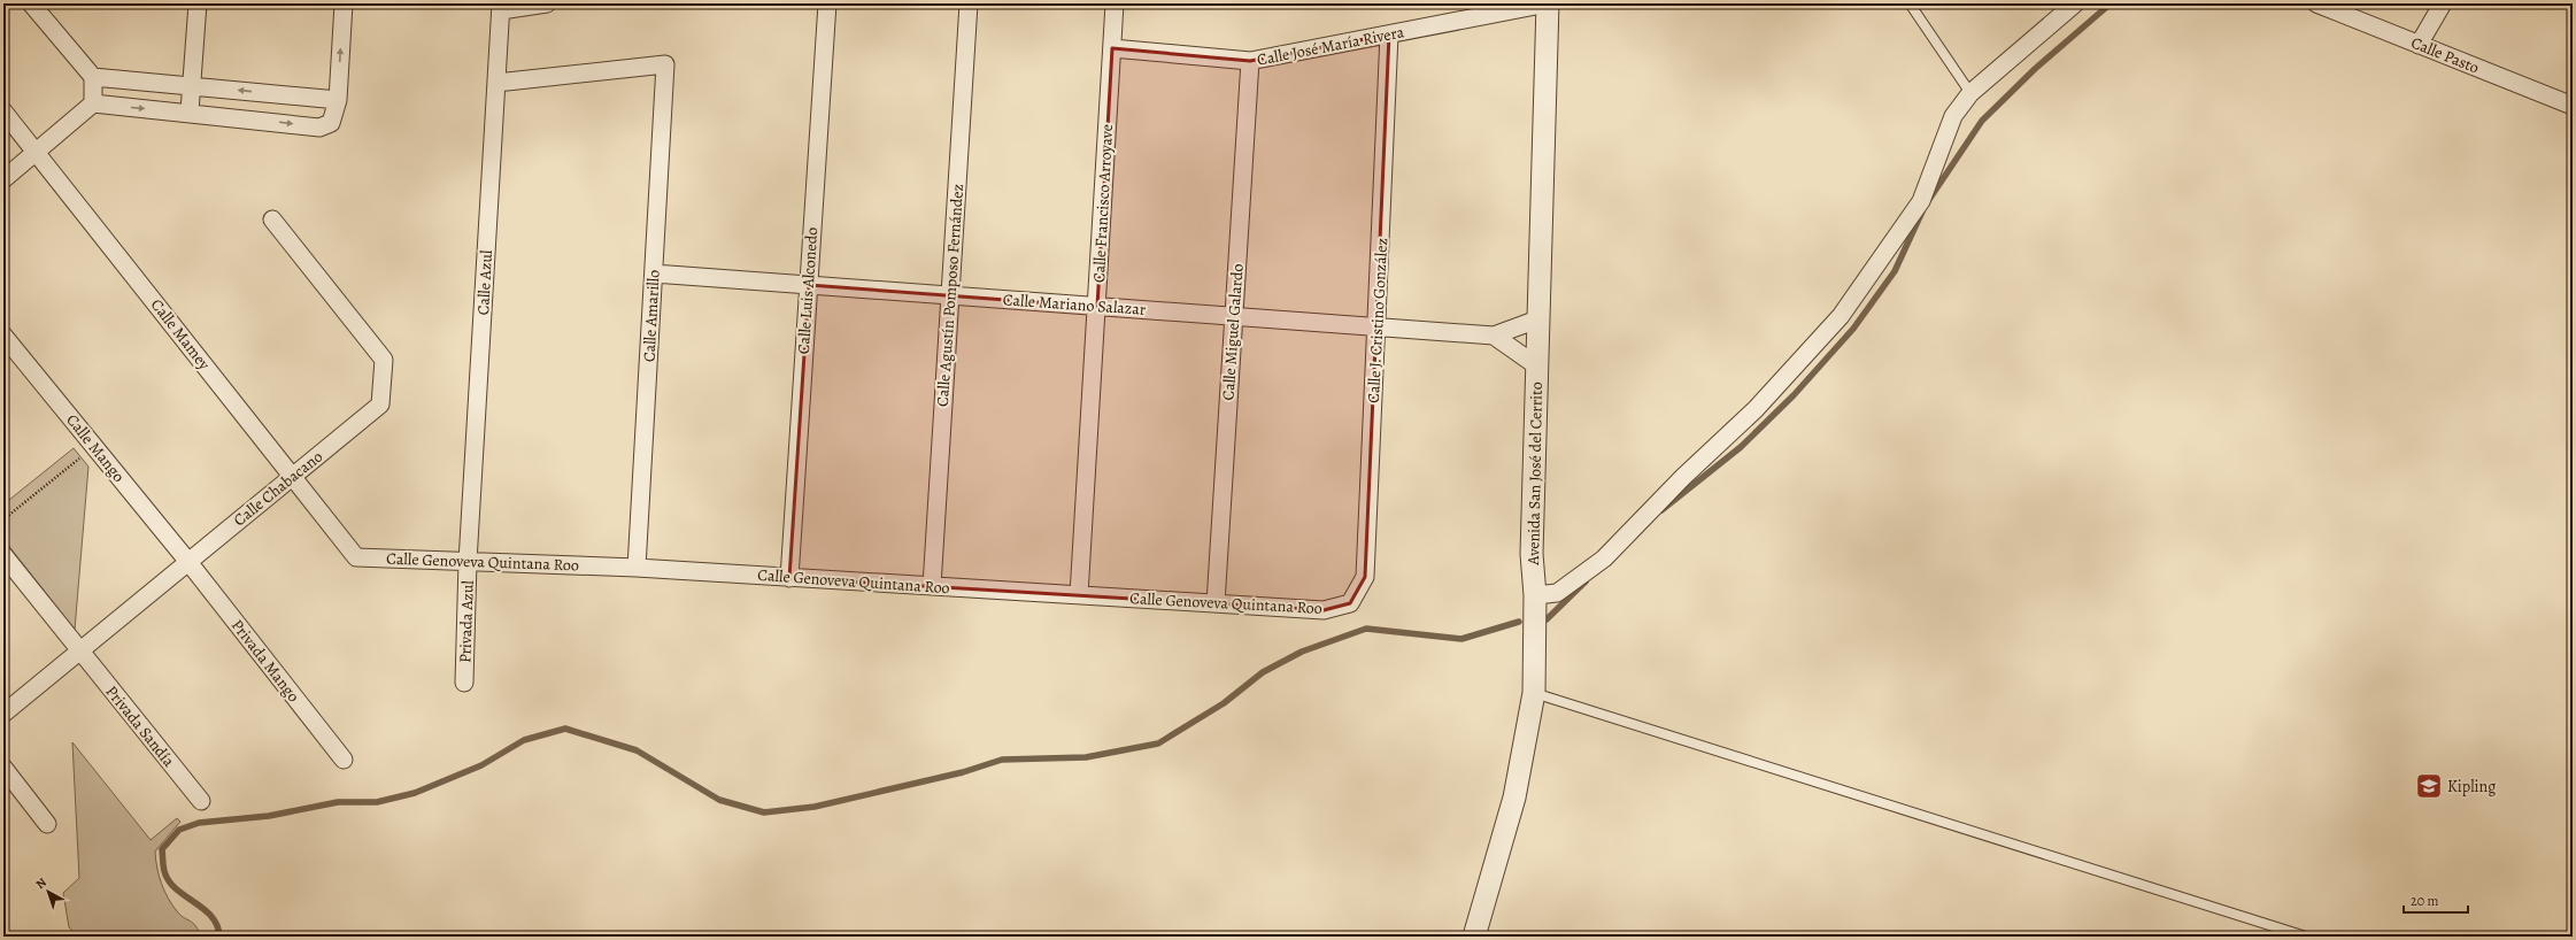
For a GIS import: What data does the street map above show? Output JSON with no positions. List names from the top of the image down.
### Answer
{
  "streets": {
    "street": [
      "Calle José María Rivera",
      "Calle Pasto",
      "Calle Francisco Arroyave",
      "Calle Azul",
      "Calle Luis Alconedo",
      "Calle Agustín Pomposo Fernández",
      "Calle Mariano Salazar",
      "Calle Amarillo",
      "Calle J. Cristino González",
      "Calle Miguel Galardo",
      "Calle Mamey",
      "Calle Mango",
      "Avenida San José del Cerrito",
      "Calle Chabacano",
      "Calle Genoveva Quintana Roo",
      "Privada Azul",
      "Privada Mango",
      "Privada Sandía"
    ]
  },
  "crossings": [
    ["Calle José María Rivera", "Calle Francisco Arroyave"],
    ["Calle José María Rivera", "Calle J. Cristino González"],
    ["Calle José María Rivera", "Calle Miguel Galardo"],
    ["Calle José María Rivera", "Avenida San José del Cerrito"],
    ["Calle Francisco Arroyave", "Calle Mariano Salazar"],
    ["Calle Francisco Arroyave", "Calle Genoveva Quintana Roo"],
    ["Calle Azul", "Calle Amarillo"],
    ["Calle Azul", "Calle Genoveva Quintana Roo"],
    ["Calle Azul", "Privada Azul"],
    ["Calle Luis Alconedo", "Calle Mariano Salazar"],
    ["Calle Luis Alconedo", "Calle Genoveva Quintana Roo"],
    ["Calle Agustín Pomposo Fernández", "Calle Mariano Salazar"],
    ["Calle Agustín Pomposo Fernández", "Calle Genoveva Quintana Roo"],
    ["Calle Mariano Salazar", "Calle Amarillo"],
    ["Calle Mariano Salazar", "Calle J. Cristino González"],
    ["Calle Mariano Salazar", "Calle Miguel Galardo"],
    ["Calle Mariano Salazar", "Avenida San José del Cerrito"],
    ["Calle Amarillo", "Calle Genoveva Quintana Roo"],
    ["Calle J. Cristino González", "Calle Genoveva Quintana Roo"],
    ["Calle Miguel Galardo", "Calle Genoveva Quintana Roo"],
    ["Calle Mamey", "Calle Chabacano"],
    ["Calle Mamey", "Calle Genoveva Quintana Roo"],
    ["Calle Mango", "Calle Chabacano"],
    ["Calle Mango", "Privada Mango"],
    ["Calle Chabacano", "Privada Mango"],
    ["Calle Chabacano", "Privada Sandía"],
    ["Calle Genoveva Quintana Roo", "Privada Azul"]
  ],
  "places": {
    "school or university": ["Kipling"]
  },
  "scale_bar": "20 m",
  "north": "top left"
}
